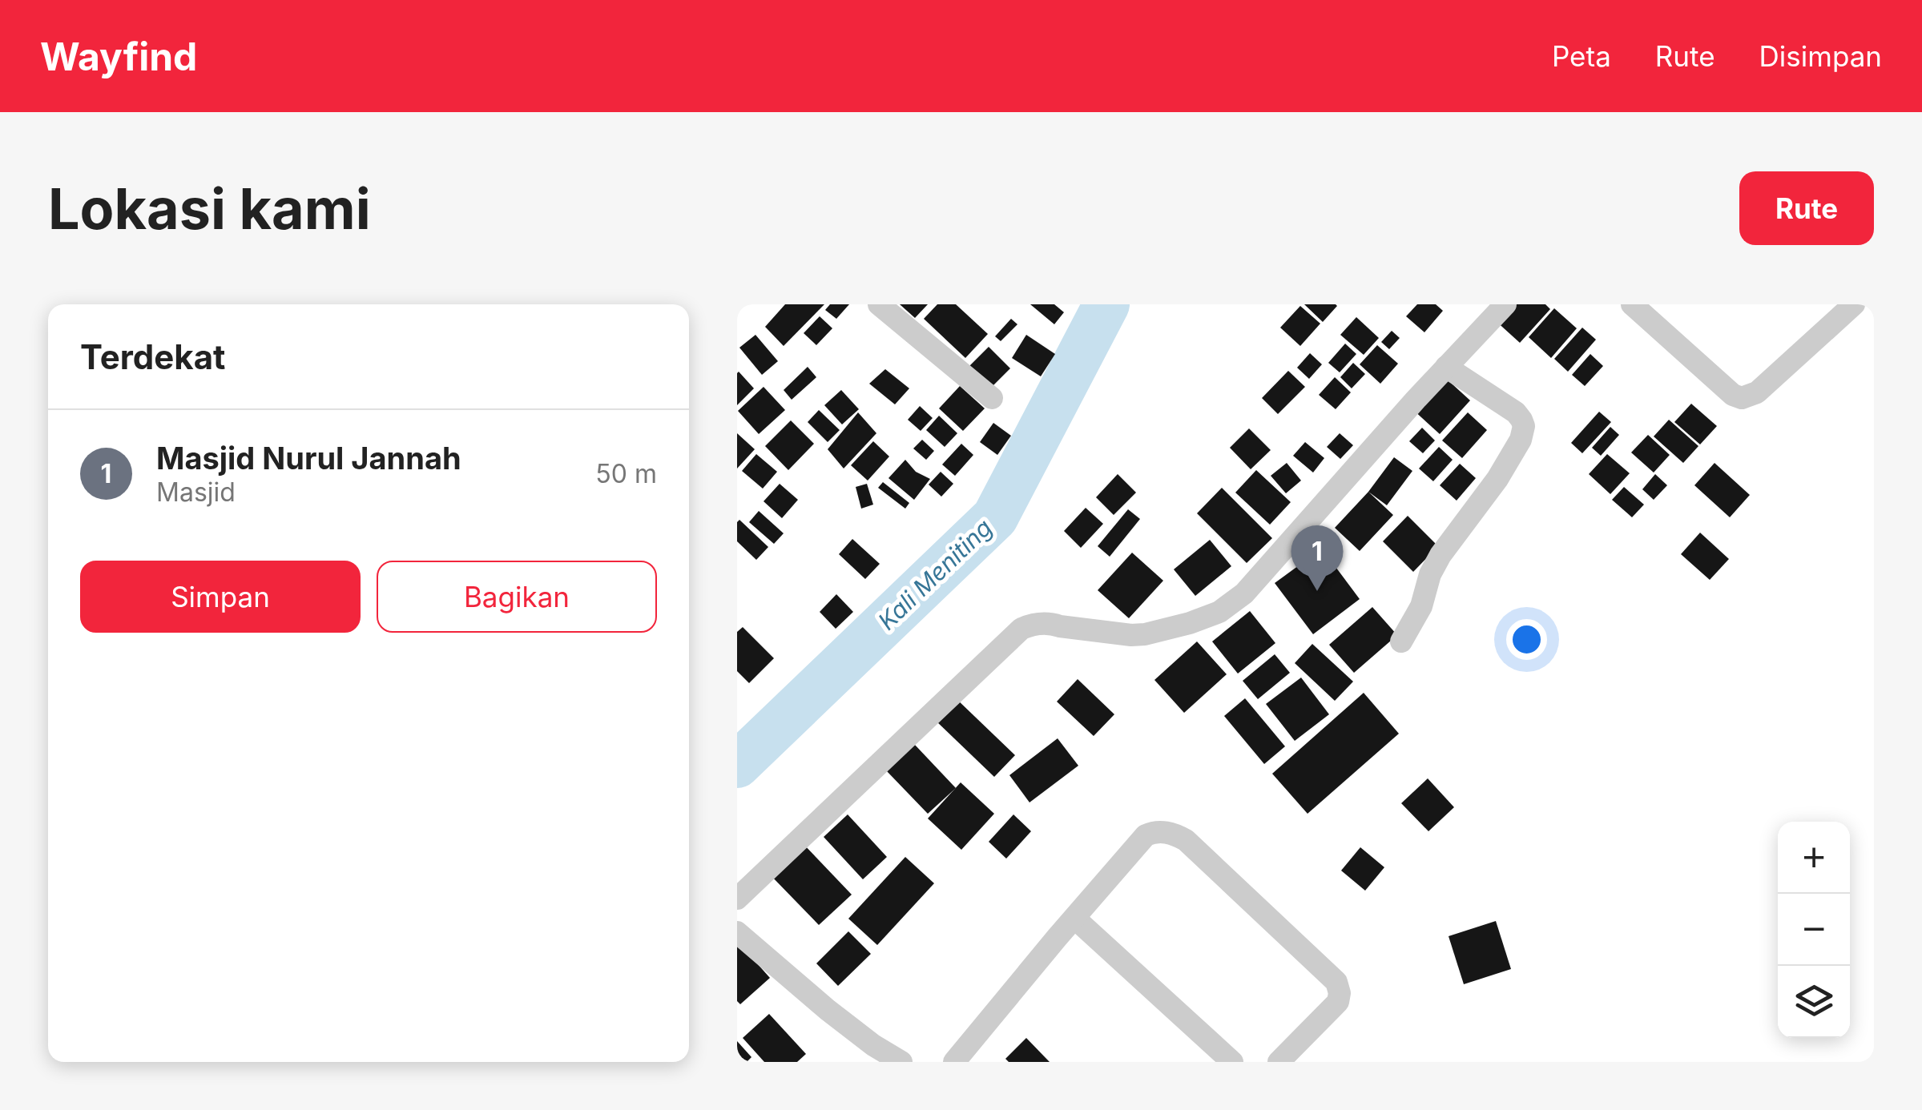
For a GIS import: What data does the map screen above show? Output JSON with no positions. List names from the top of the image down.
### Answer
{
  "water": ["Kali Meniting"],
  "page": {
    "header": "Wayfind",
    "nav": ["Peta", "Rute", "Disimpan"],
    "buttons": [
      "Rute",
      ["Simpan", "Bagikan"]
    ],
    "title": "Lokasi kami",
    "heading": "Terdekat",
    "list": [
      {
        "mark": "1",
        "name": "Masjid Nurul Jannah",
        "note": "Masjid",
        "value": "50 m"
      }
    ],
    "pins": "1",
    "map_buttons": ["+", "−"]
  }
}
